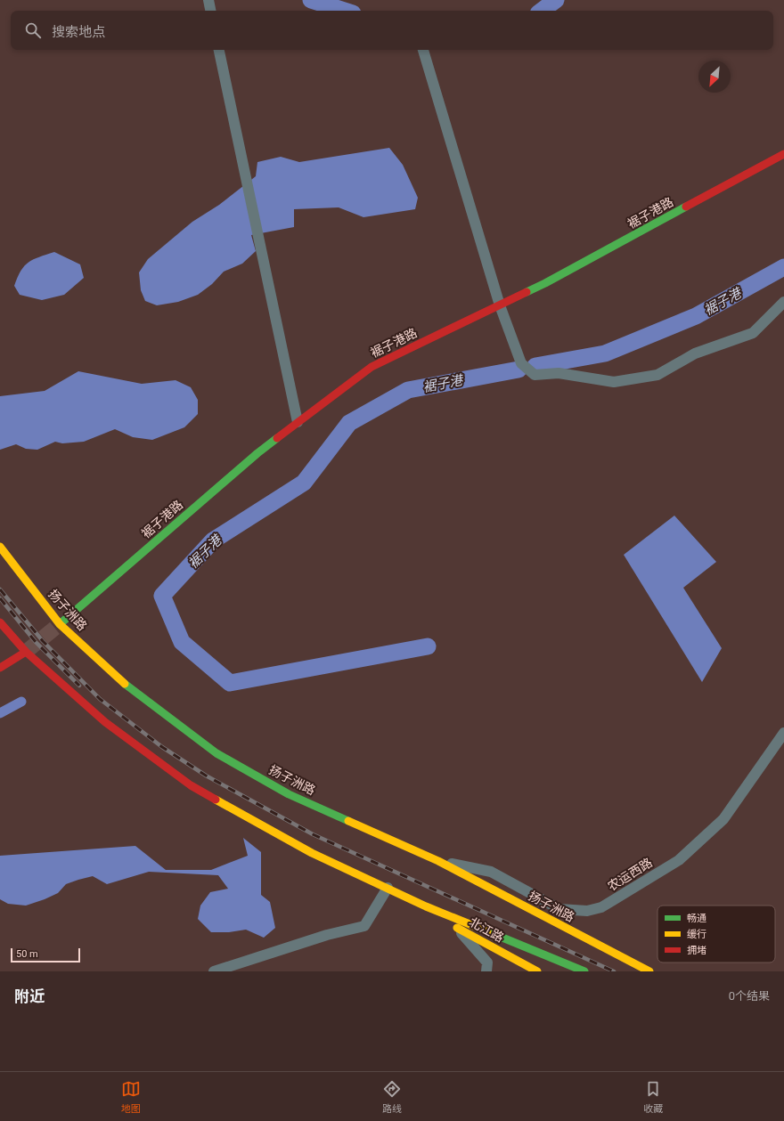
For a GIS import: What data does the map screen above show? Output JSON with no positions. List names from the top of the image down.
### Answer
{
  "streets": {
    "main road": ["裾子港路", "扬子洲路", "北江路"],
    "street": ["农运西路"]
  },
  "crossings": [
    ["裾子港路", "扬子洲路"],
    ["扬子洲路", "农运西路"]
  ],
  "water": ["裾子港"],
  "legend": ["畅通", "缓行", "拥堵"],
  "scale_bar": "50 m",
  "north": "bottom left",
  "page": {
    "search": "搜索地点",
    "scale": "50 m",
    "heading": ["附近", "0个结果"],
    "nav": ["地图", "路线", "收藏"]
  }
}
